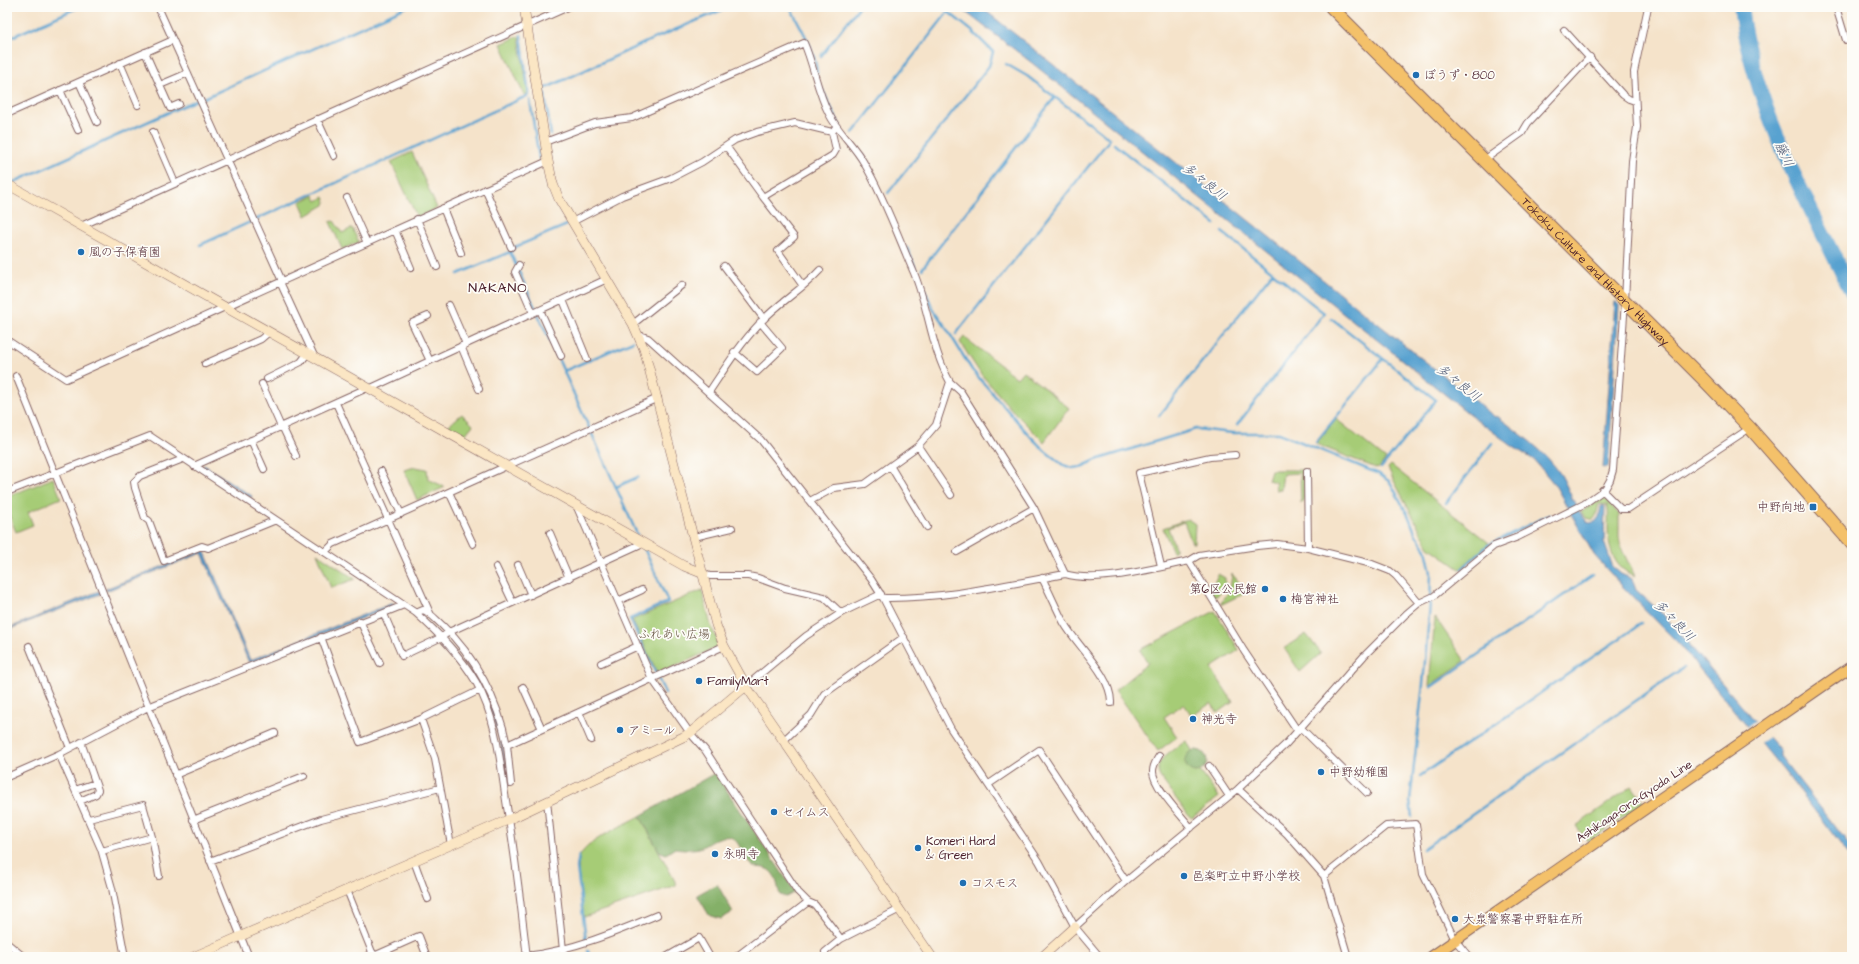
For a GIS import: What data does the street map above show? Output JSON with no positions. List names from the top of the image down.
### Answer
{
  "streets": {
    "highway": ["Tokoku Culture and History Highway"],
    "main road": ["Ashikaga-Ora-Gyoda Line"]
  },
  "districts": ["NAKANO"],
  "water": ["藤川", "多々良川"],
  "parks": ["ふれあい広場"],
  "places": {
    "other": [
      "ぼうず・800",
      "風の子保育園",
      "第6区公民館",
      "梅宮神社",
      "FamilyMart",
      "神光寺",
      "アミール",
      "中野幼稚園",
      "セイムス",
      "Komeri Hard & Green",
      "永明寺",
      "邑楽町立中野小学校",
      "コスモス",
      "大泉警察署中野駐在所"
    ],
    "transit": ["中野向地"]
  }
}
